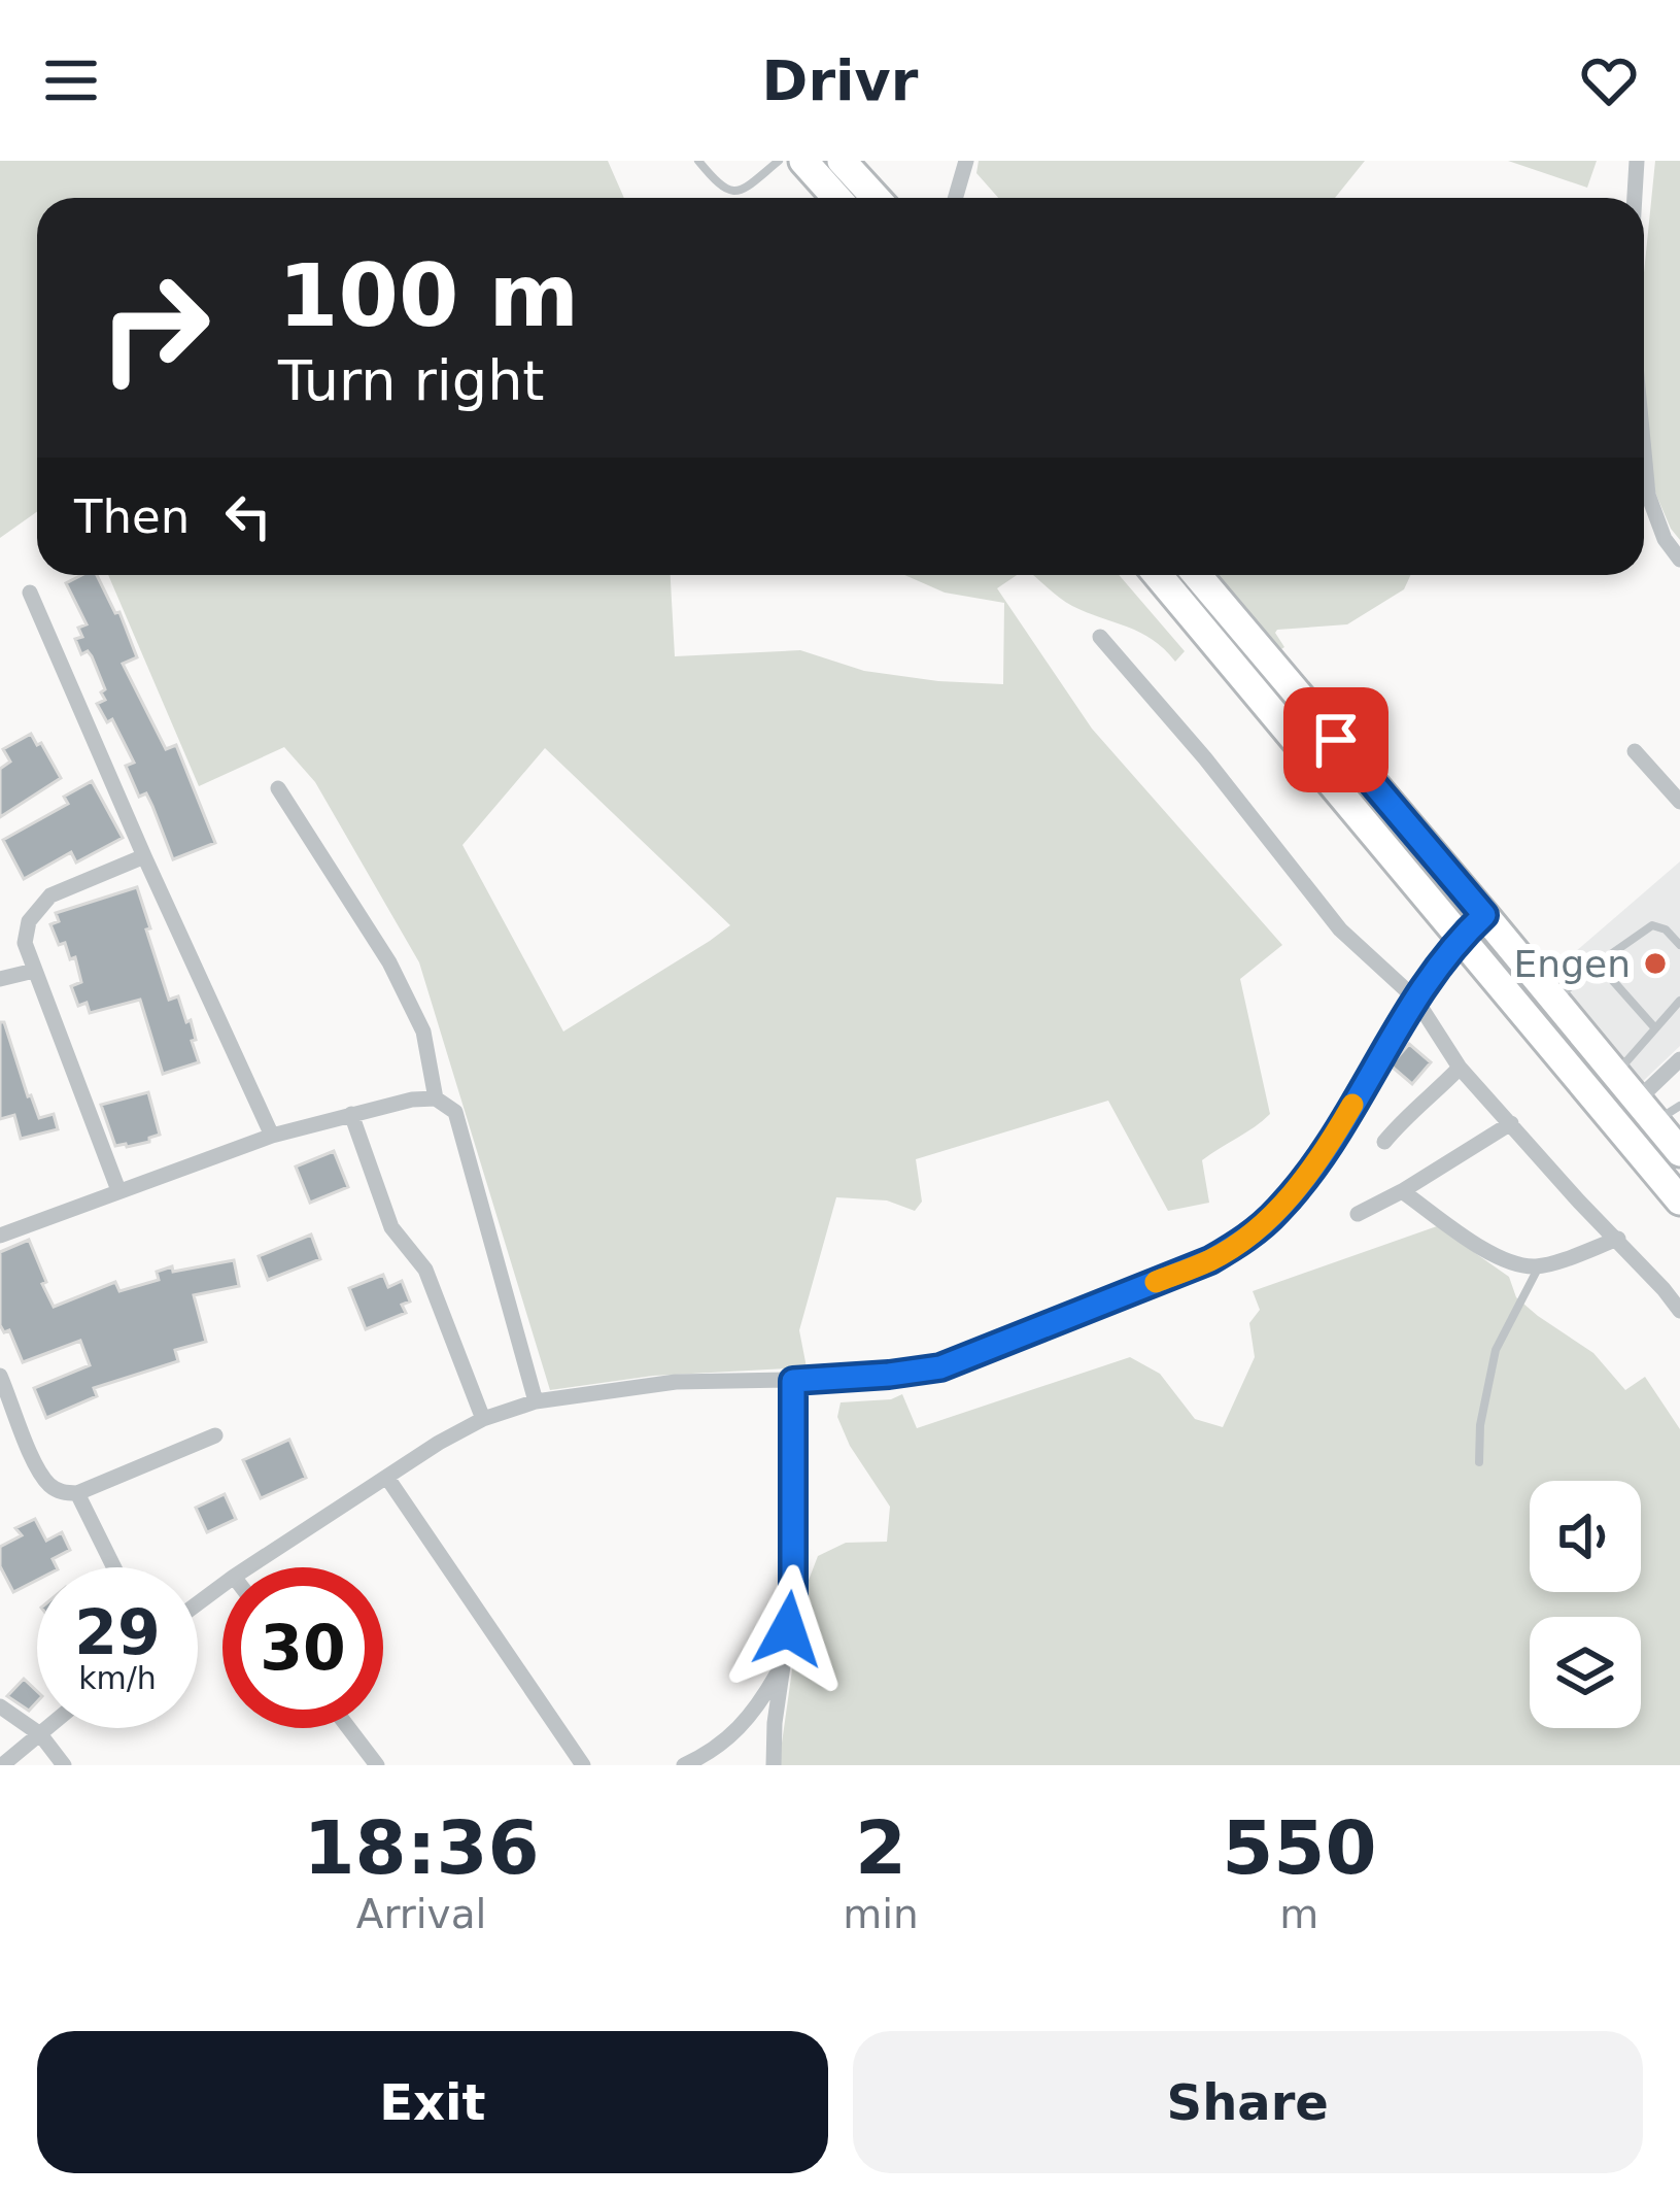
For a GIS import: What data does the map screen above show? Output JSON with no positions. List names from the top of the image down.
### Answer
{
  "places": ["Engen"],
  "page": {
    "header": "Drivr",
    "turn": ["100 m", "Turn right"],
    "then": "Then",
    "speed": "29 km/h",
    "limit": "30",
    "eta": [
      "18:36",
      "Arrival",
      "2",
      "min",
      "550",
      "m"
    ],
    "buttons": ["Exit", "Share"]
  }
}
